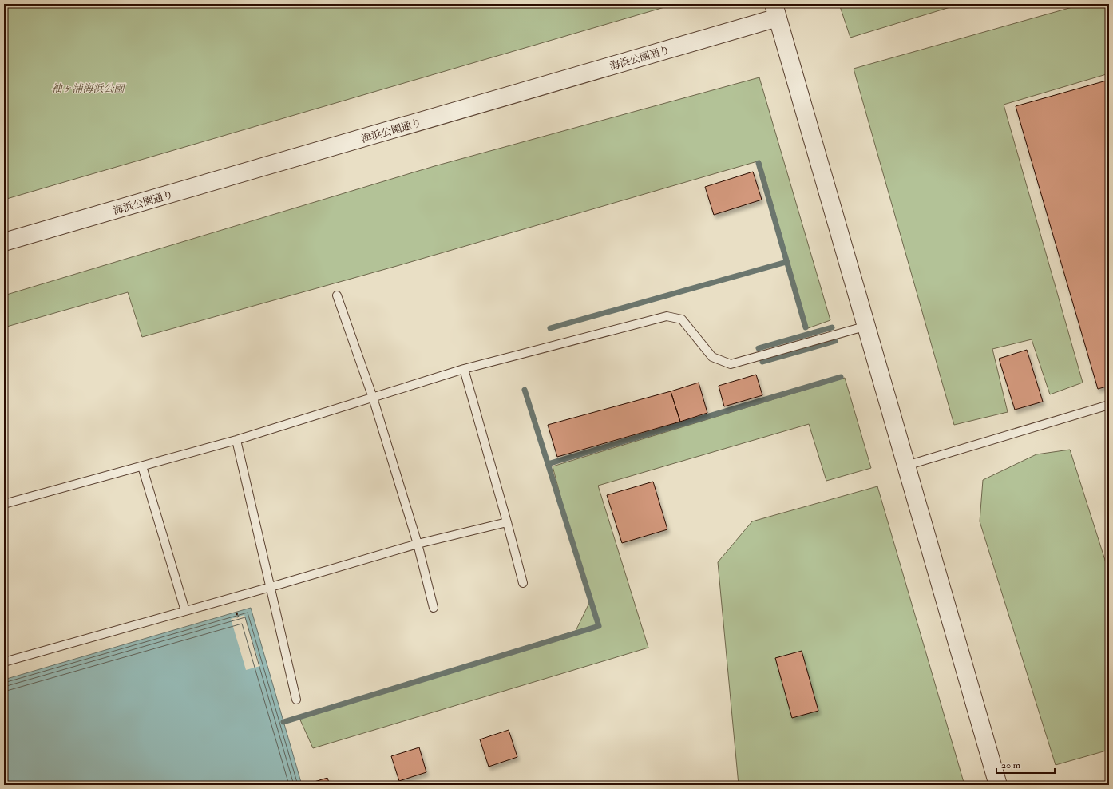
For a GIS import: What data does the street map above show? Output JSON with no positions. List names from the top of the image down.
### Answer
{
  "streets": {
    "street": ["海浜公園通り"]
  },
  "parks": ["袖ヶ浦海浜公園"],
  "scale_bar": "20 m"
}
